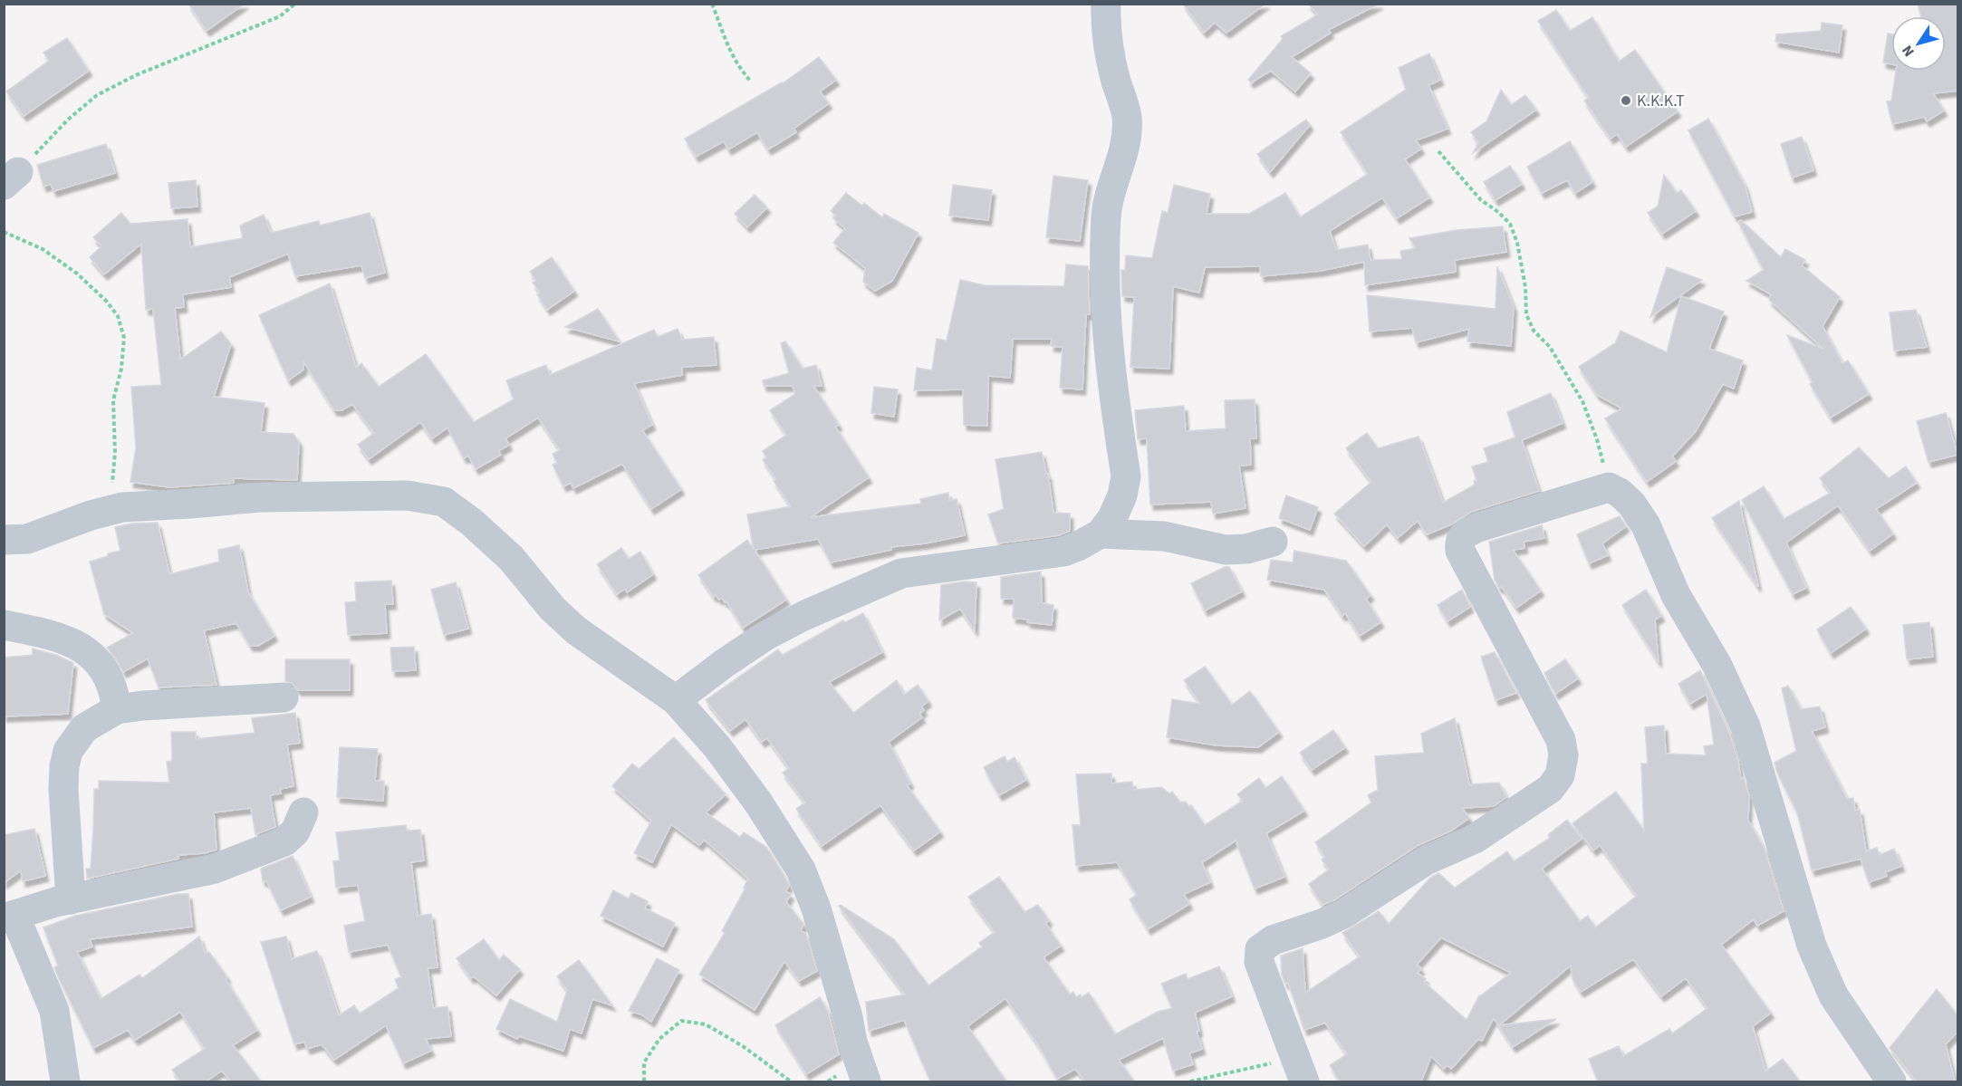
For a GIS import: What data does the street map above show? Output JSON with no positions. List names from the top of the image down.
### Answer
{
  "places": ["K.K.K.T"],
  "north": "bottom left"
}
